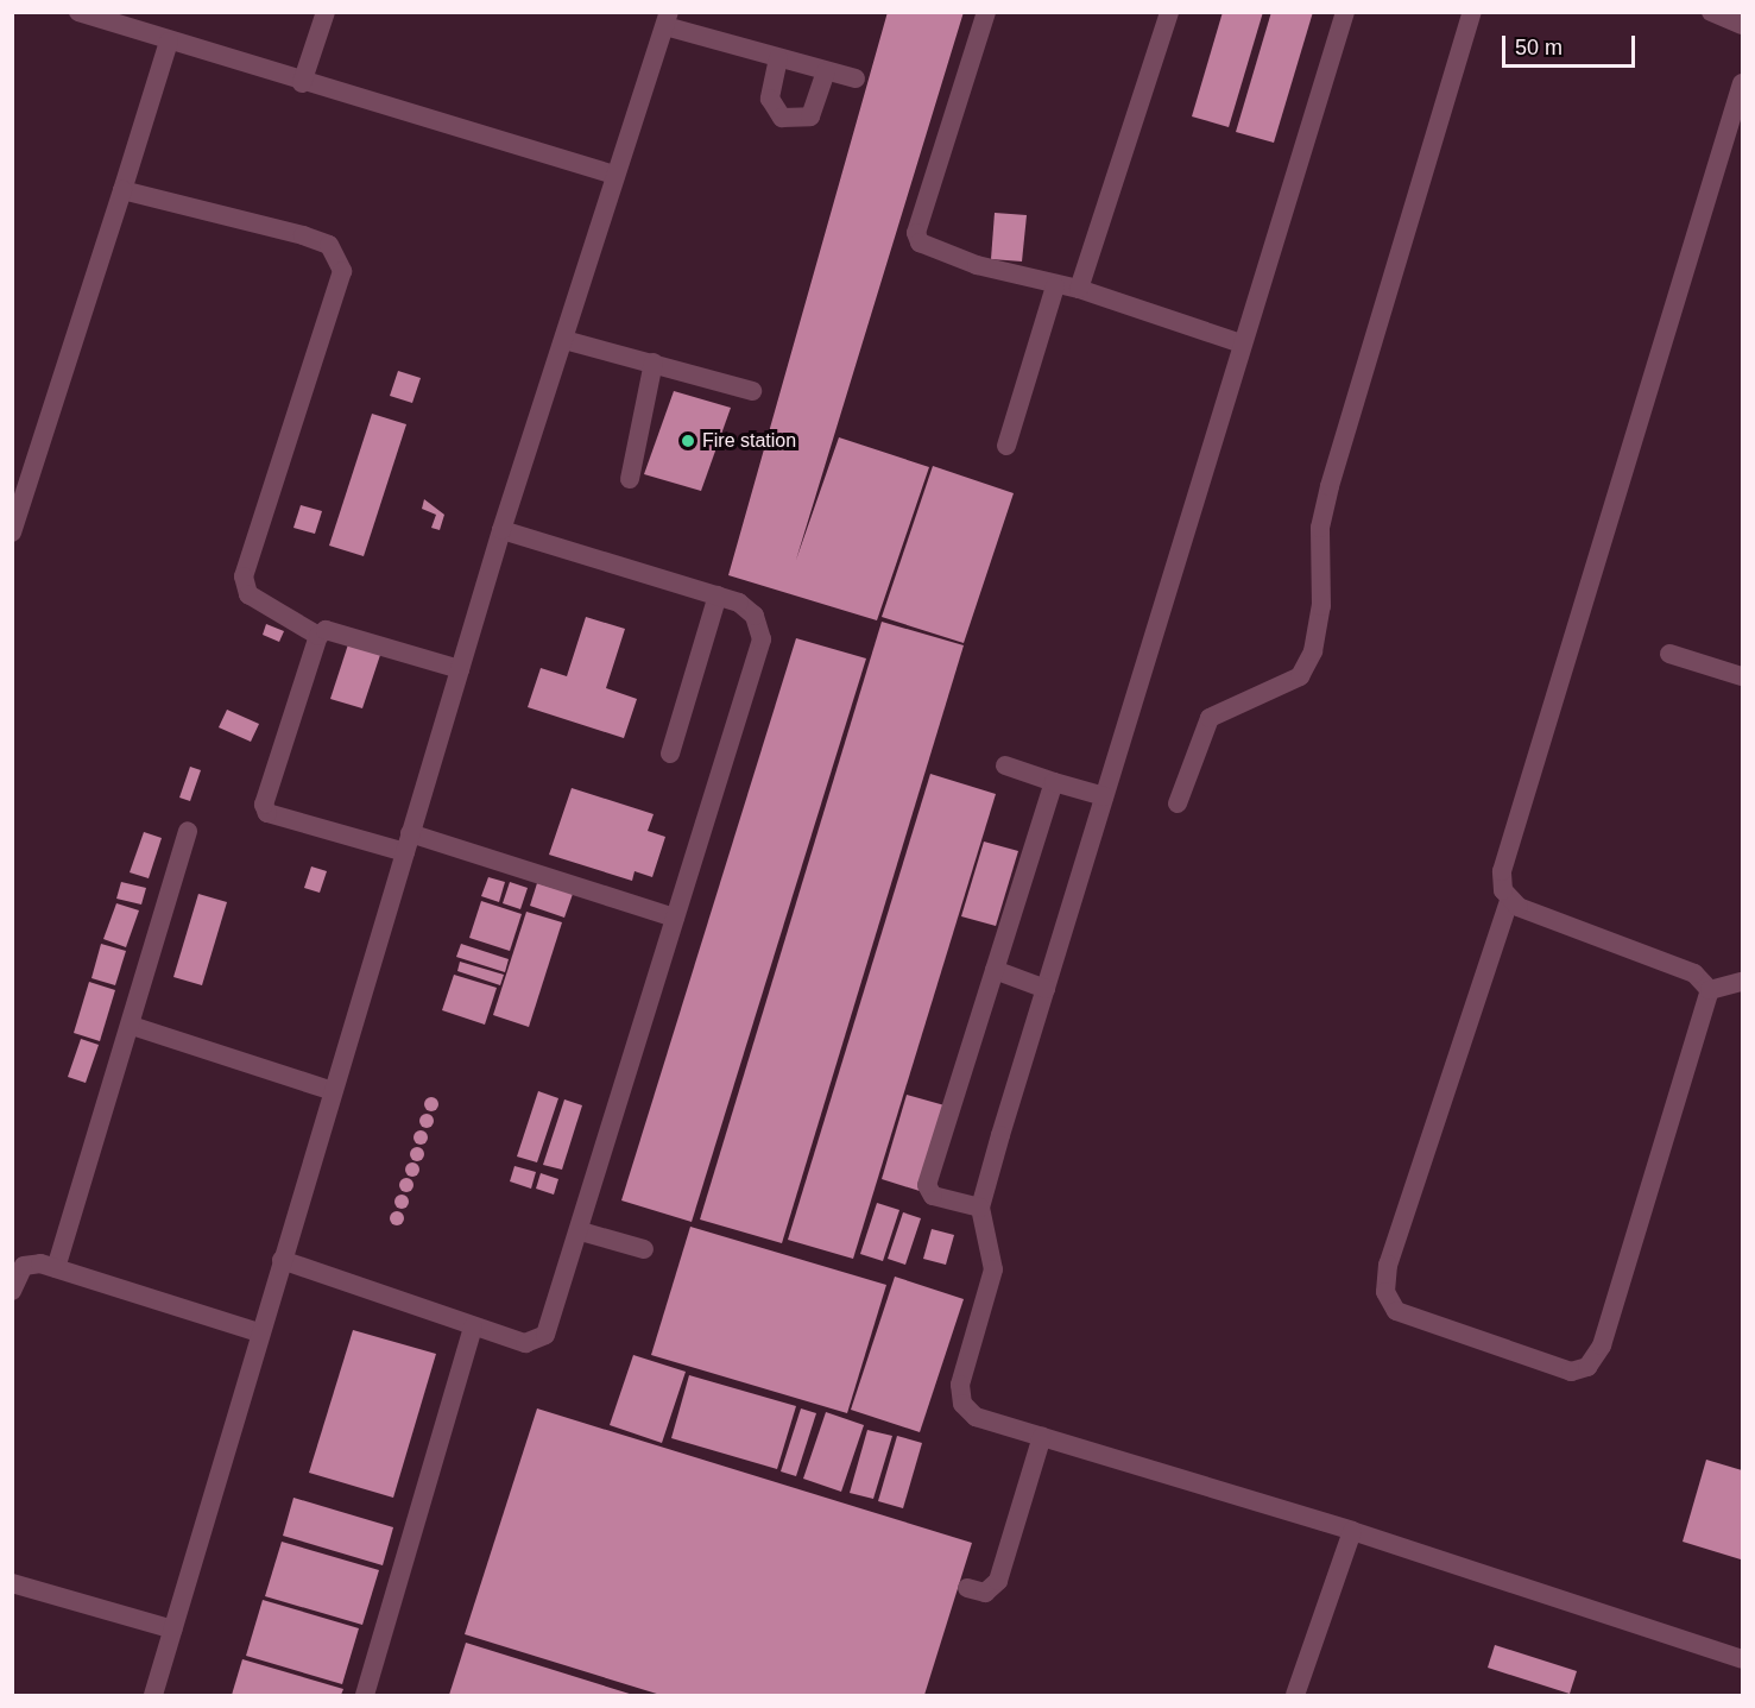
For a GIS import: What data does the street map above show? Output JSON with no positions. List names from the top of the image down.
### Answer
{
  "places": ["Fire station"],
  "scale_bar": "50 m"
}
